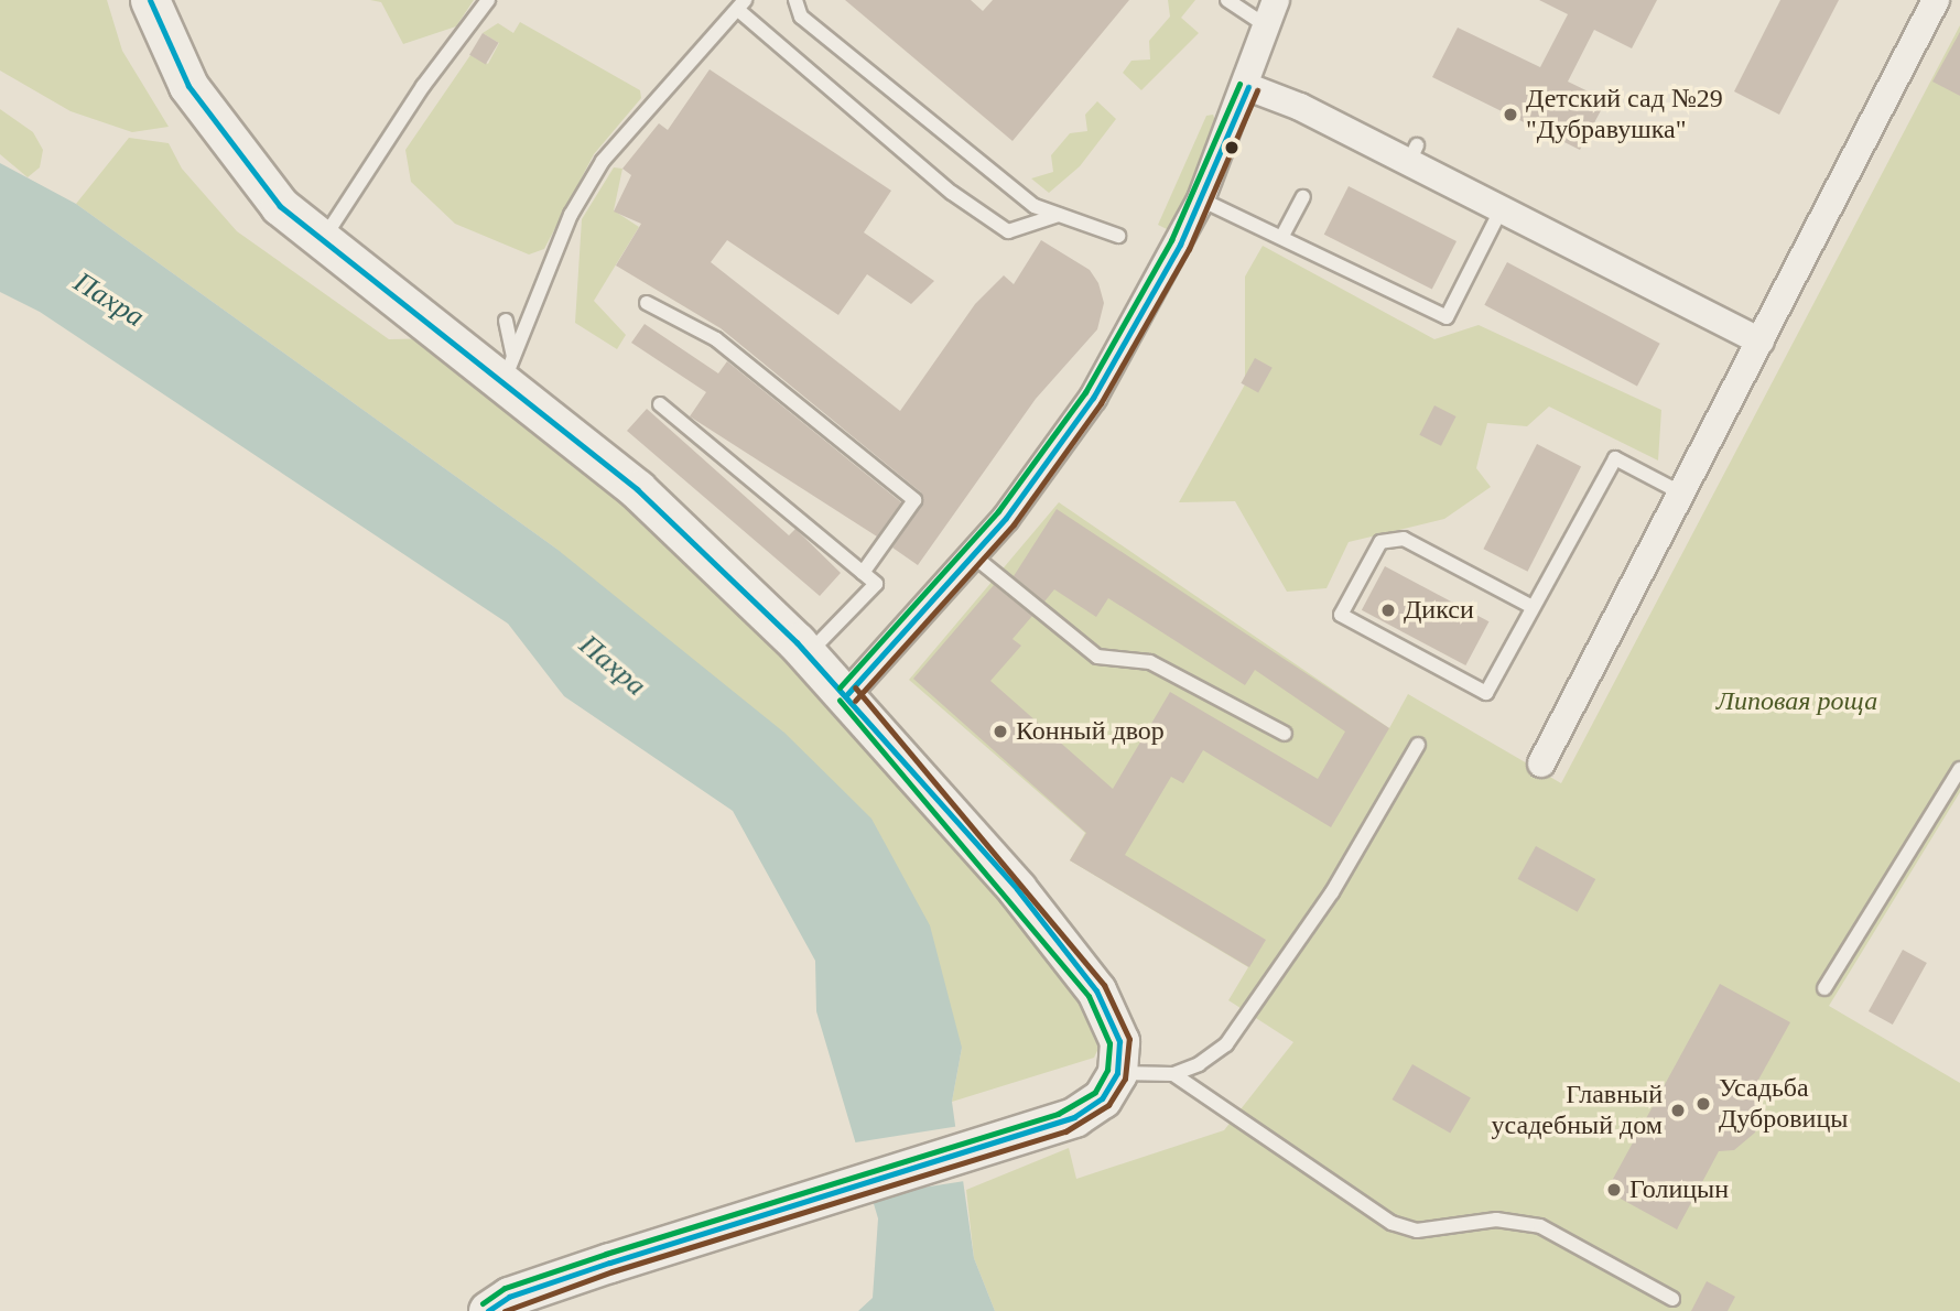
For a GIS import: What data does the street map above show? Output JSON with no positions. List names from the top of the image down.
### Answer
{
  "water": ["Пахра"],
  "parks": ["Липовая роща"],
  "places": [
    "Детский сад №29 \"Дубравушка\"",
    "Дикси",
    "Конный двор",
    "Усадьба Дубровицы",
    "Главный усадебный дом",
    "Голицын"
  ]
}
